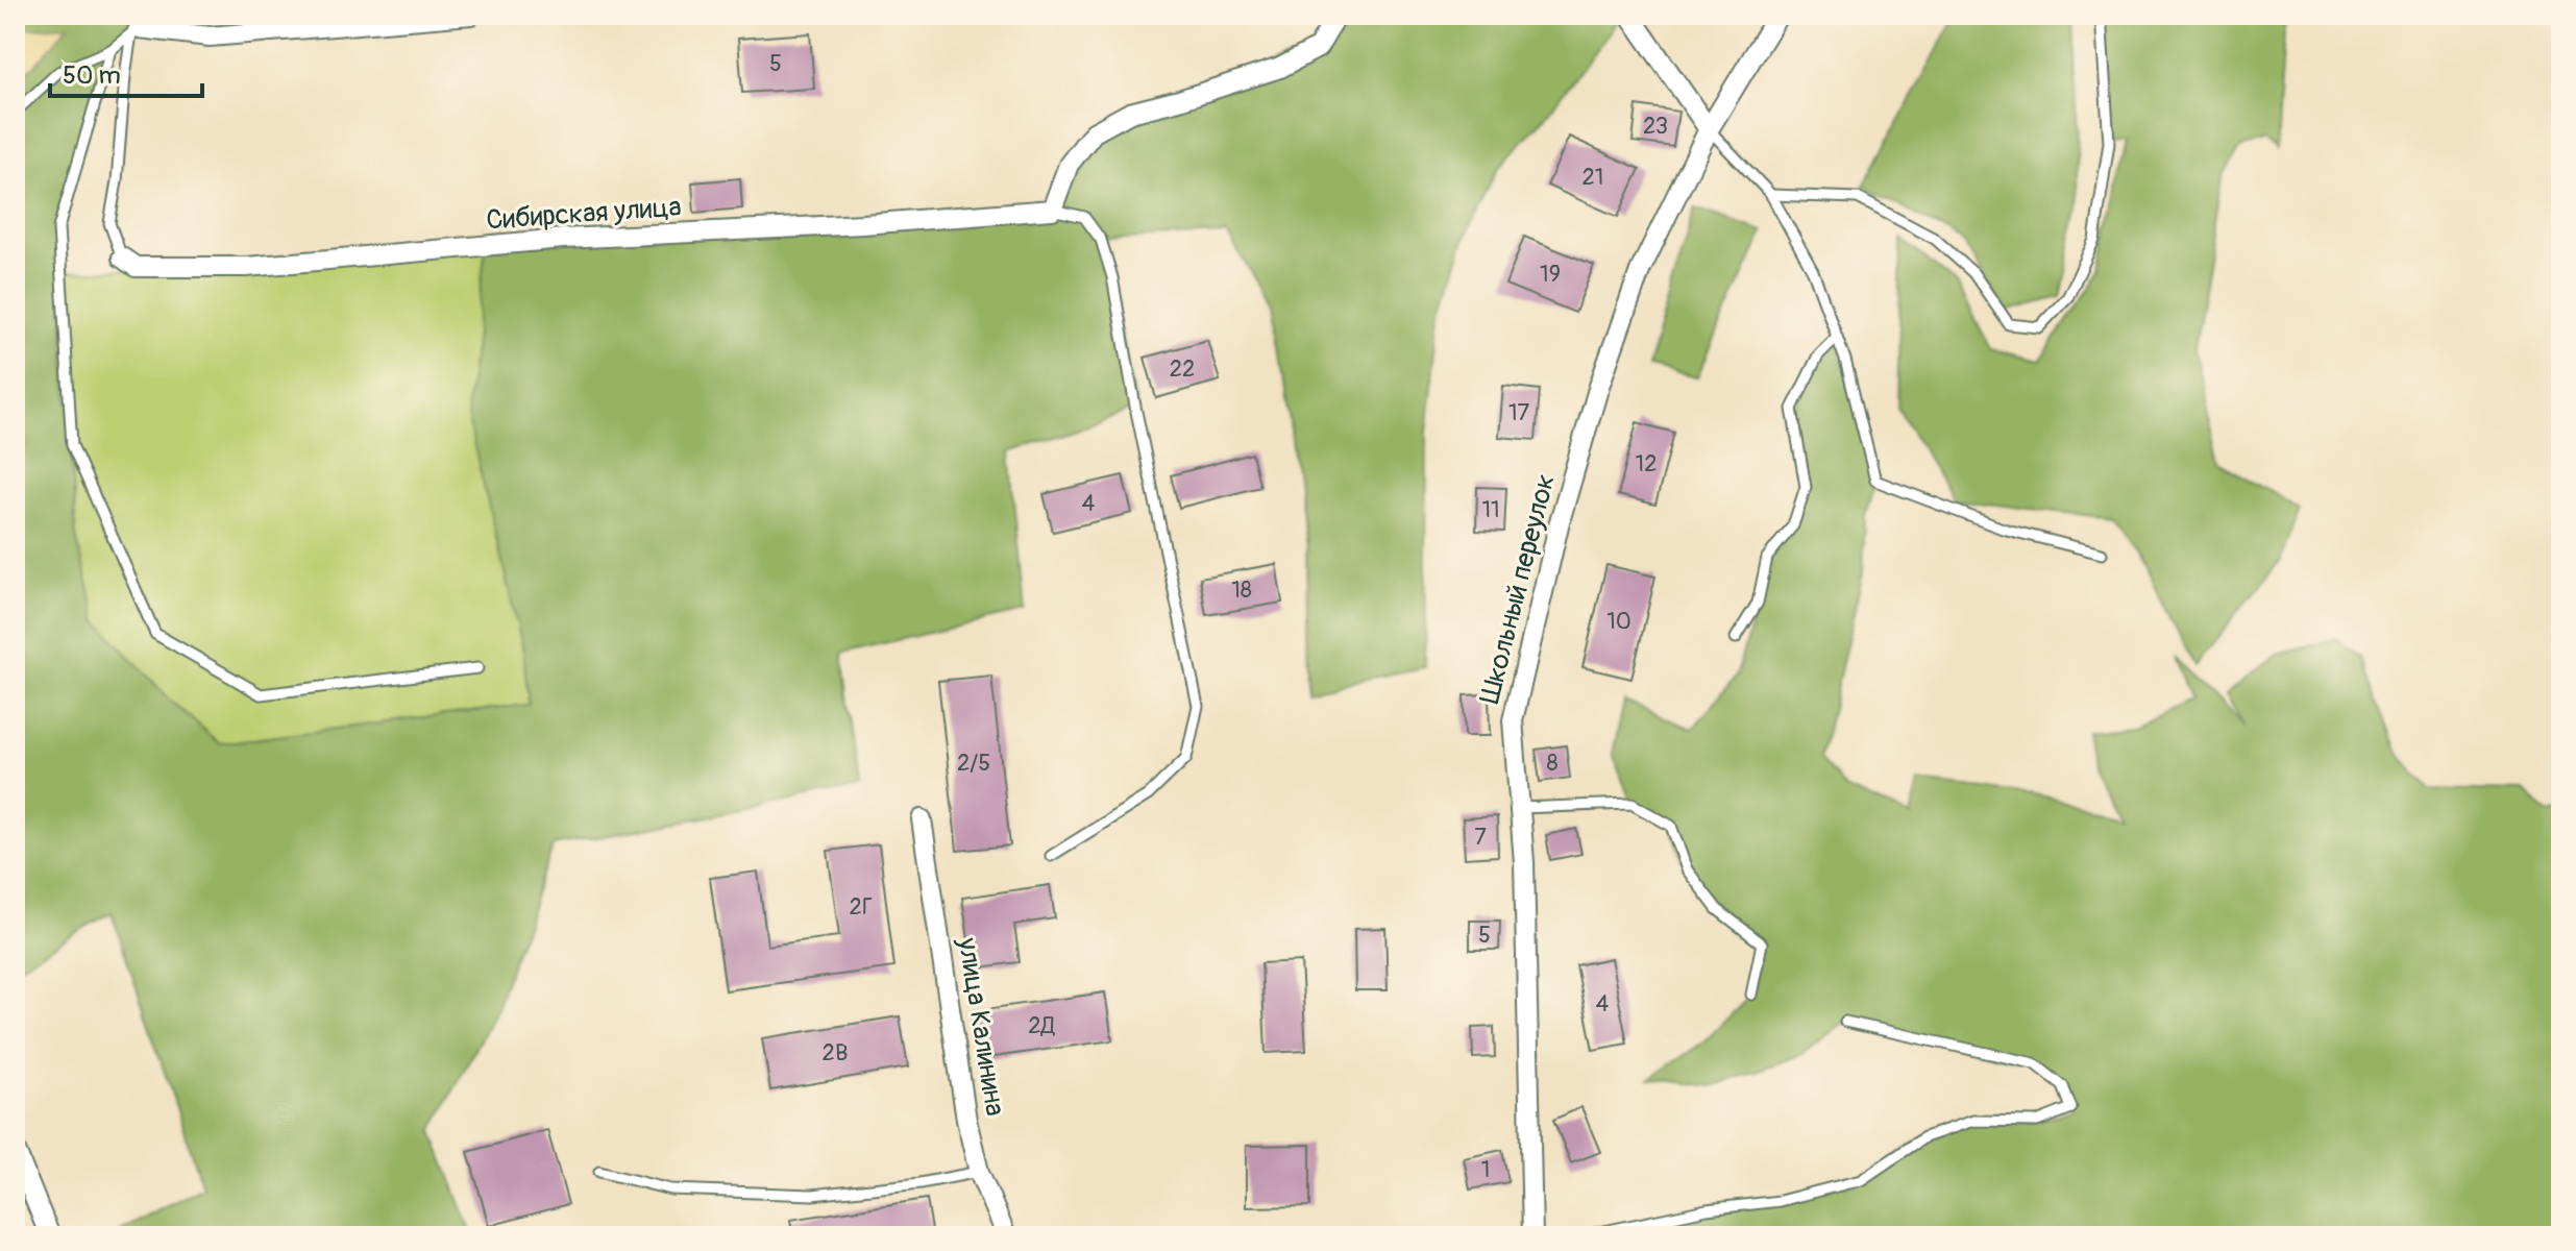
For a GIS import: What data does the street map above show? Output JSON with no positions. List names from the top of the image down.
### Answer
{
  "streets": {
    "street": ["Сибирская улица", "Школьный переулок", "улица Калинина"]
  },
  "house_numbers": [
    "5",
    "23",
    "21",
    "19",
    "22",
    "17",
    "12",
    "4",
    "11",
    "18",
    "10",
    "2/5",
    "8",
    "7",
    "2Г",
    "5",
    "4",
    "2Д",
    "2В",
    "1"
  ],
  "scale_bar": "50 m"
}
